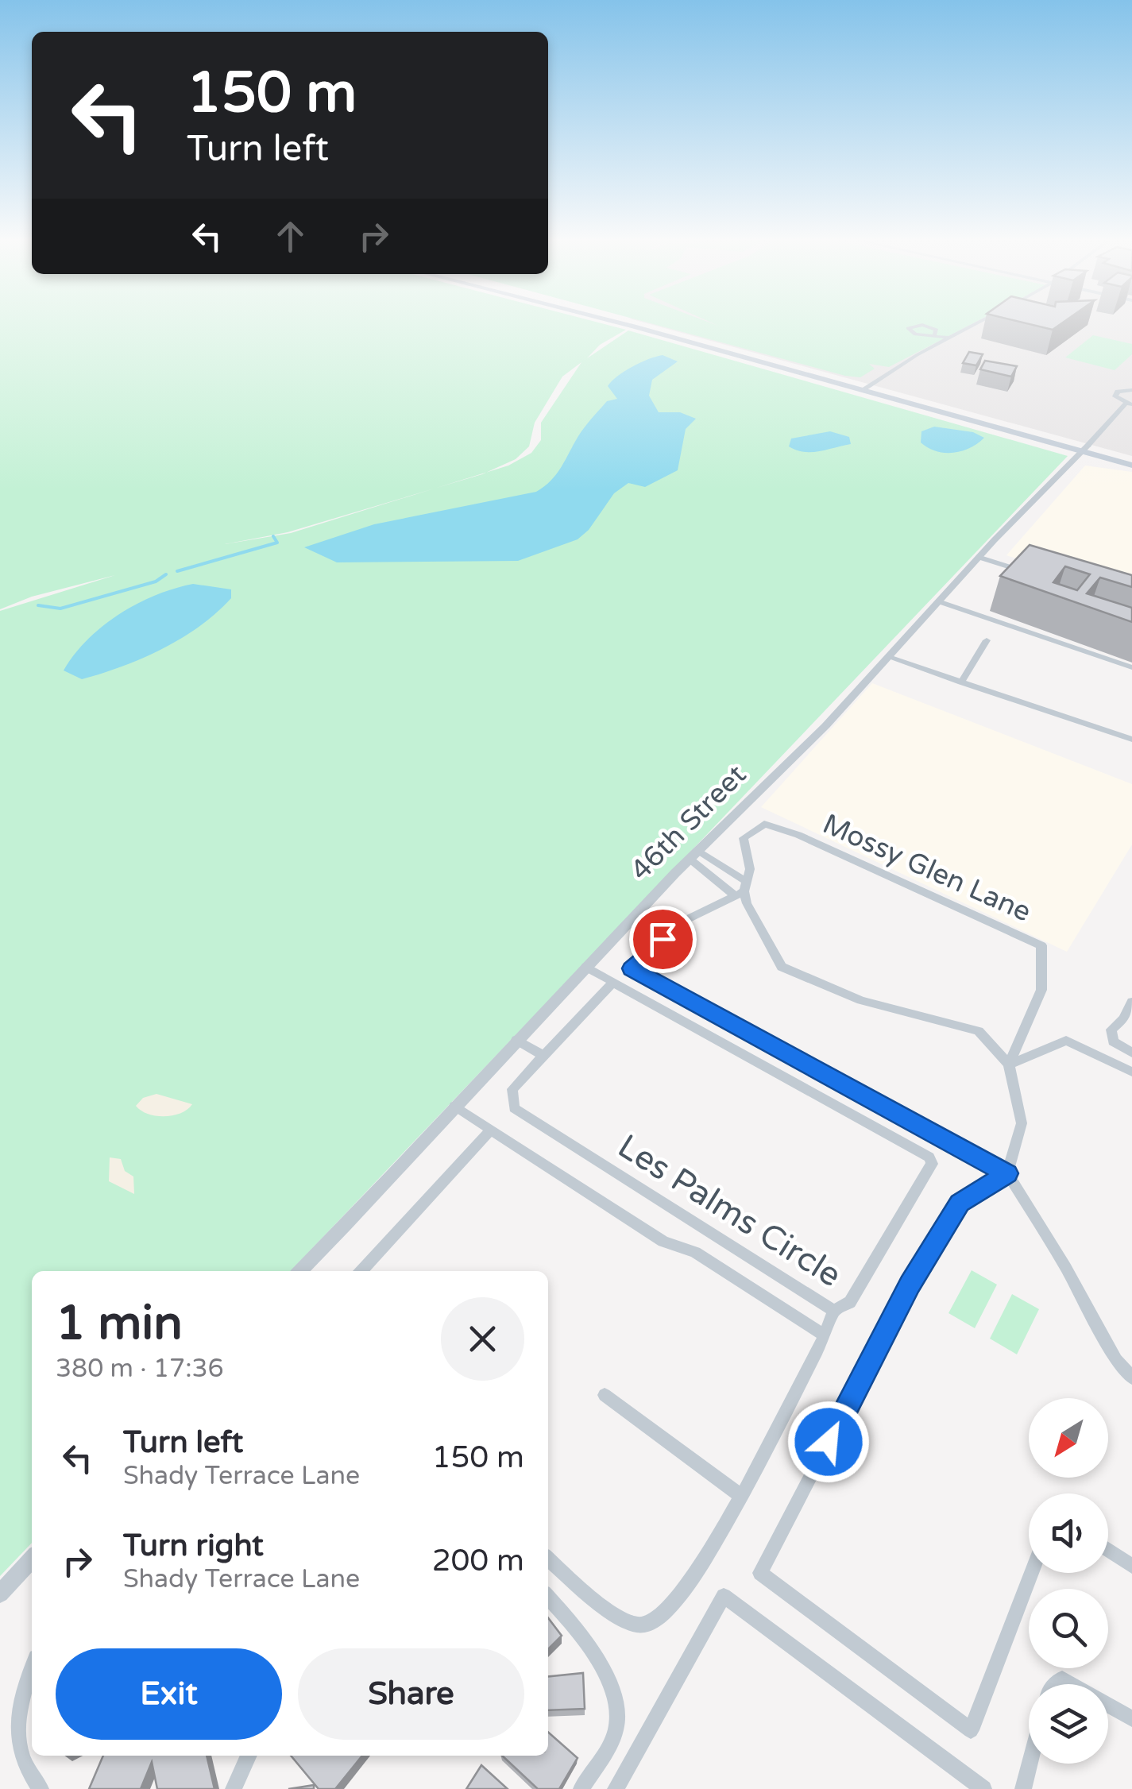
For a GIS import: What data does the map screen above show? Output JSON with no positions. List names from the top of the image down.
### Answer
{
  "streets": {
    "street": ["46th Street", "Mossy Glen Lane", "Les Palms Circle"]
  },
  "crossings": [
    ["46th Street", "Les Palms Circle"]
  ],
  "north": "bottom left",
  "page": {
    "turn": ["150 m", "Turn left"],
    "heading": ["1 min", "380 m · 17:36"],
    "list": [
      {
        "name": "Turn left",
        "note": "Shady Terrace Lane",
        "value": "150 m"
      },
      {
        "name": "Turn right",
        "note": "Shady Terrace Lane",
        "value": "200 m"
      }
    ],
    "buttons": ["Exit", "Share"]
  }
}
